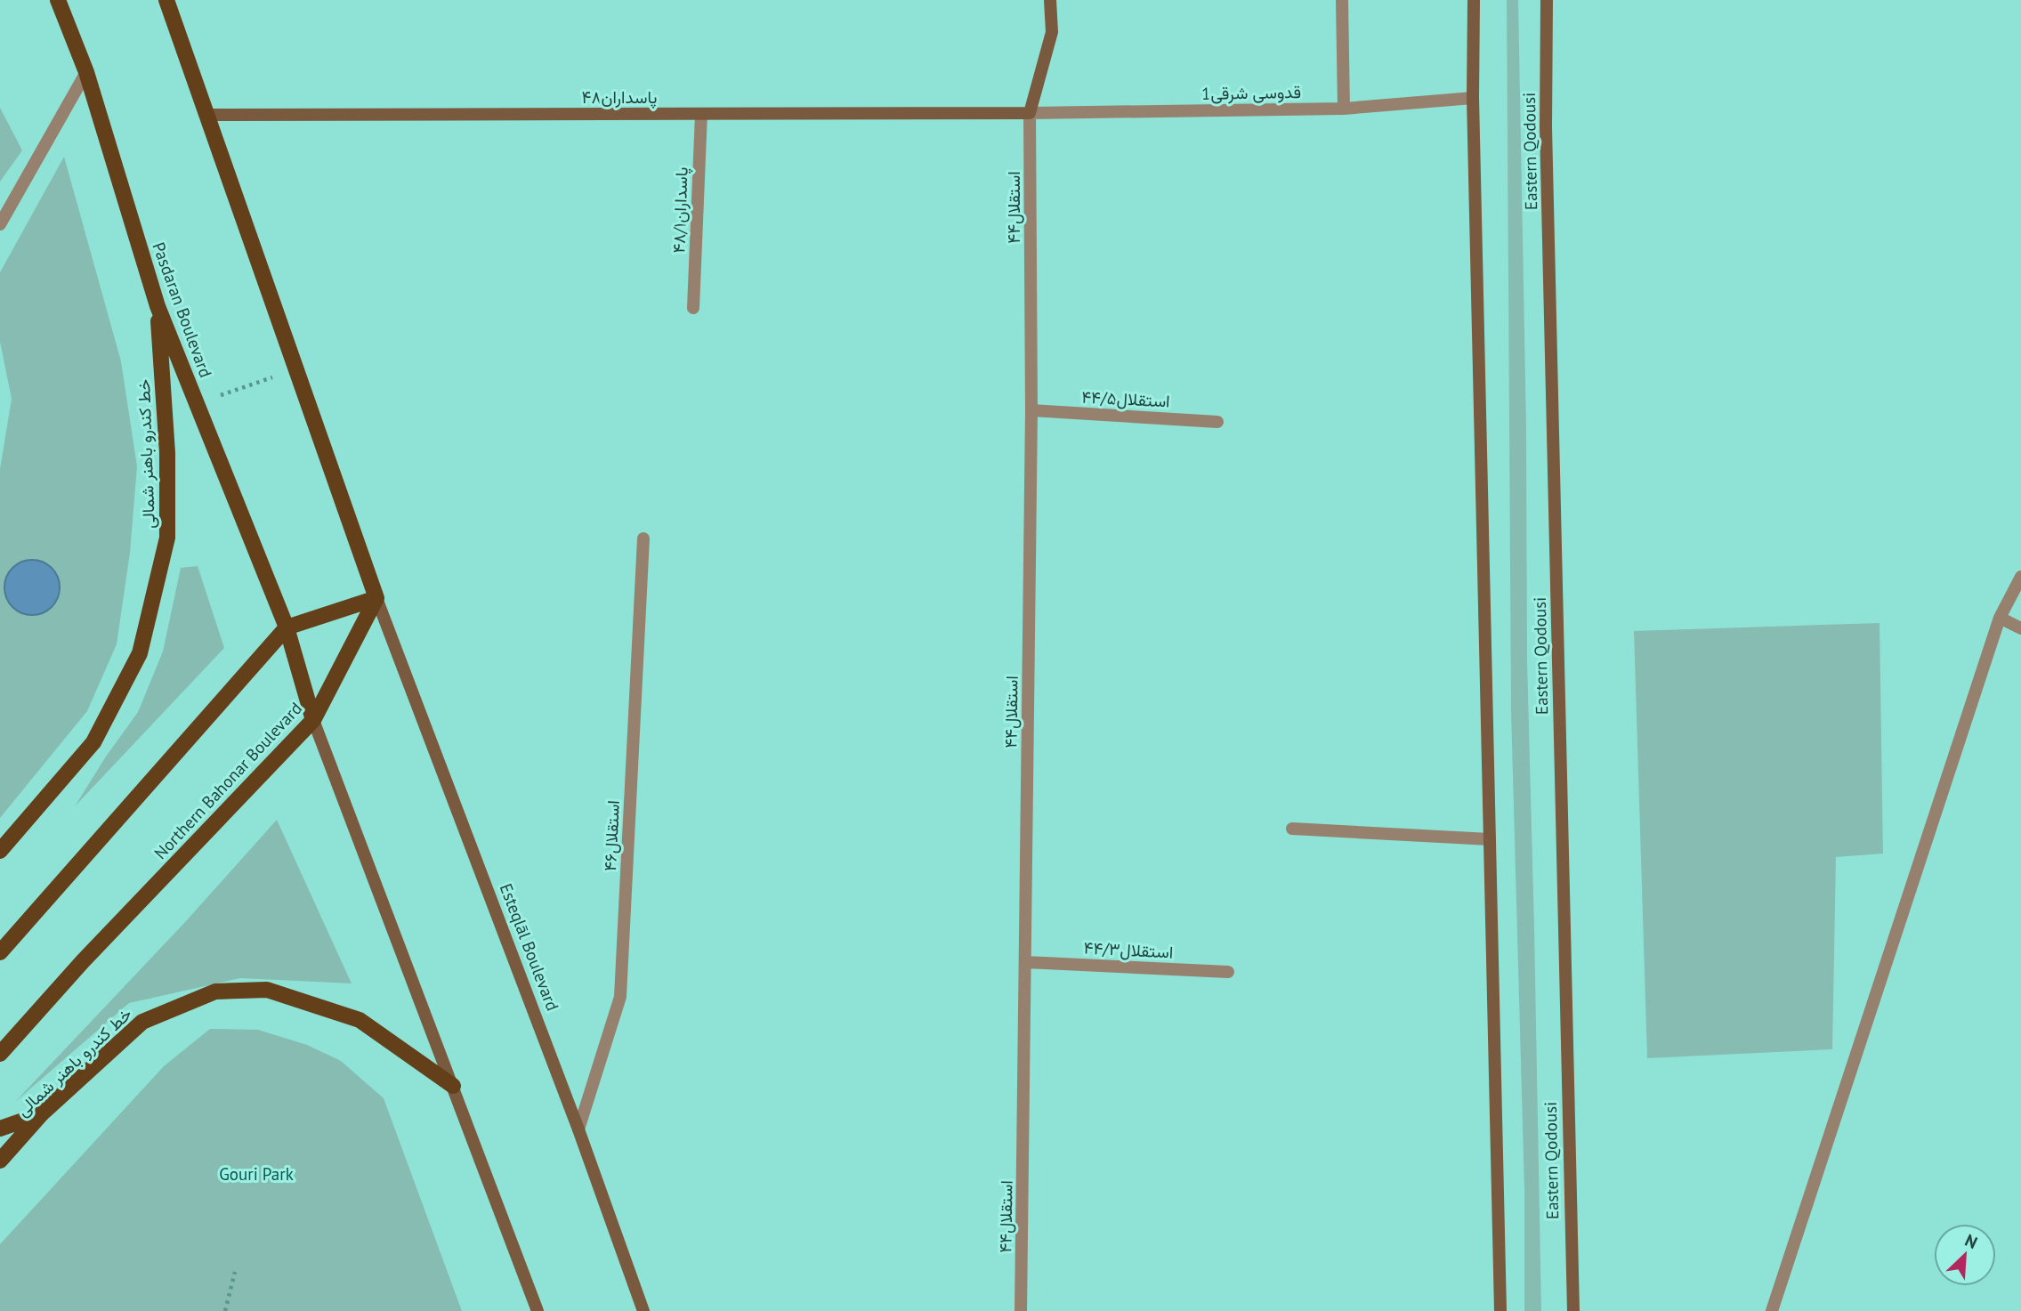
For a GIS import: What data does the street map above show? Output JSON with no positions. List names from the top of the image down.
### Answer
{
  "streets": {
    "main road": [
      "پاسداران۴۸",
      "Eastern Qodousi",
      "Pasdaran Boulevard",
      "خط کندرو باهنر شمالی",
      "Northern Bahonar Boulevard",
      "Esteqlāl Boulevard"
    ],
    "street": [
      "1قدوسی شرقی",
      "استقلال۴۴",
      "پاسداران۴۸/۱",
      "استقلال۴۴/۵",
      "استقلال۴۶",
      "استقلال۴۴/۳"
    ]
  },
  "crossings": [
    ["1قدوسی شرقی", "پاسداران۴۸"],
    ["1قدوسی شرقی", "استقلال۴۴"],
    ["پاسداران۴۸", "استقلال۴۴"],
    ["پاسداران۴۸", "پاسداران۴۸/۱"],
    ["استقلال۴۴", "استقلال۴۴/۵"],
    ["استقلال۴۴", "استقلال۴۴/۳"],
    ["Pasdaran Boulevard", "خط کندرو باهنر شمالی"],
    ["Northern Bahonar Boulevard", "Esteqlāl Boulevard"],
    ["استقلال۴۶", "Esteqlāl Boulevard"]
  ],
  "parks": ["Gouri Park"],
  "north": "top right"
}
